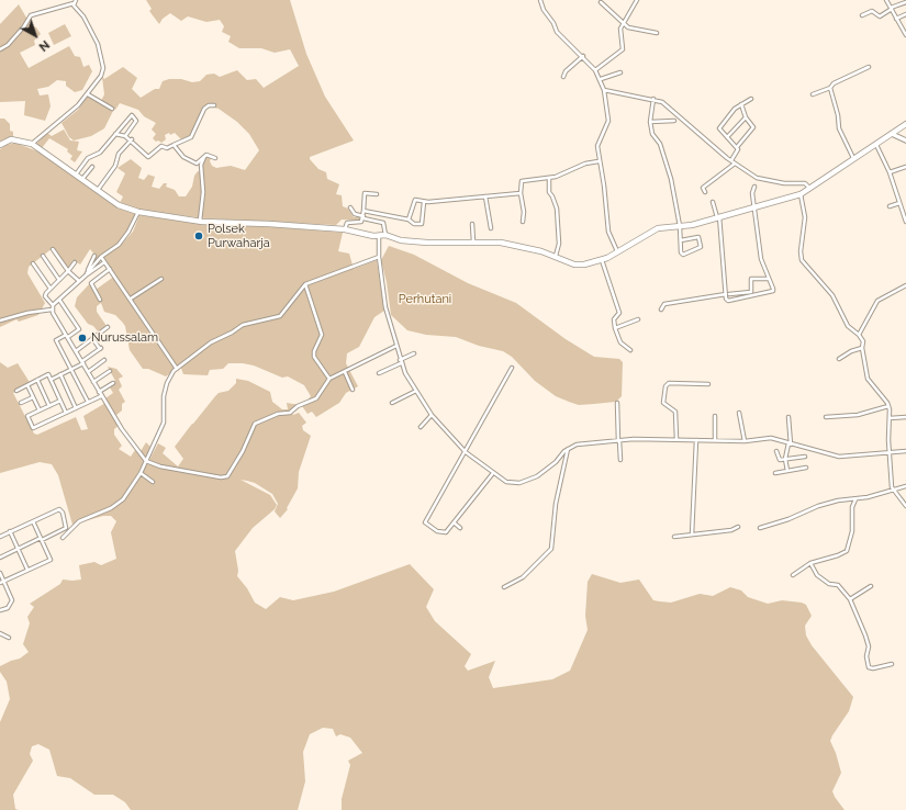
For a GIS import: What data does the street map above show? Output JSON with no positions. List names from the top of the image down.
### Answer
{
  "parks": ["Perhutani"],
  "places": ["Polsek Purwaharja", "Nurussalam"],
  "north": "bottom right"
}
